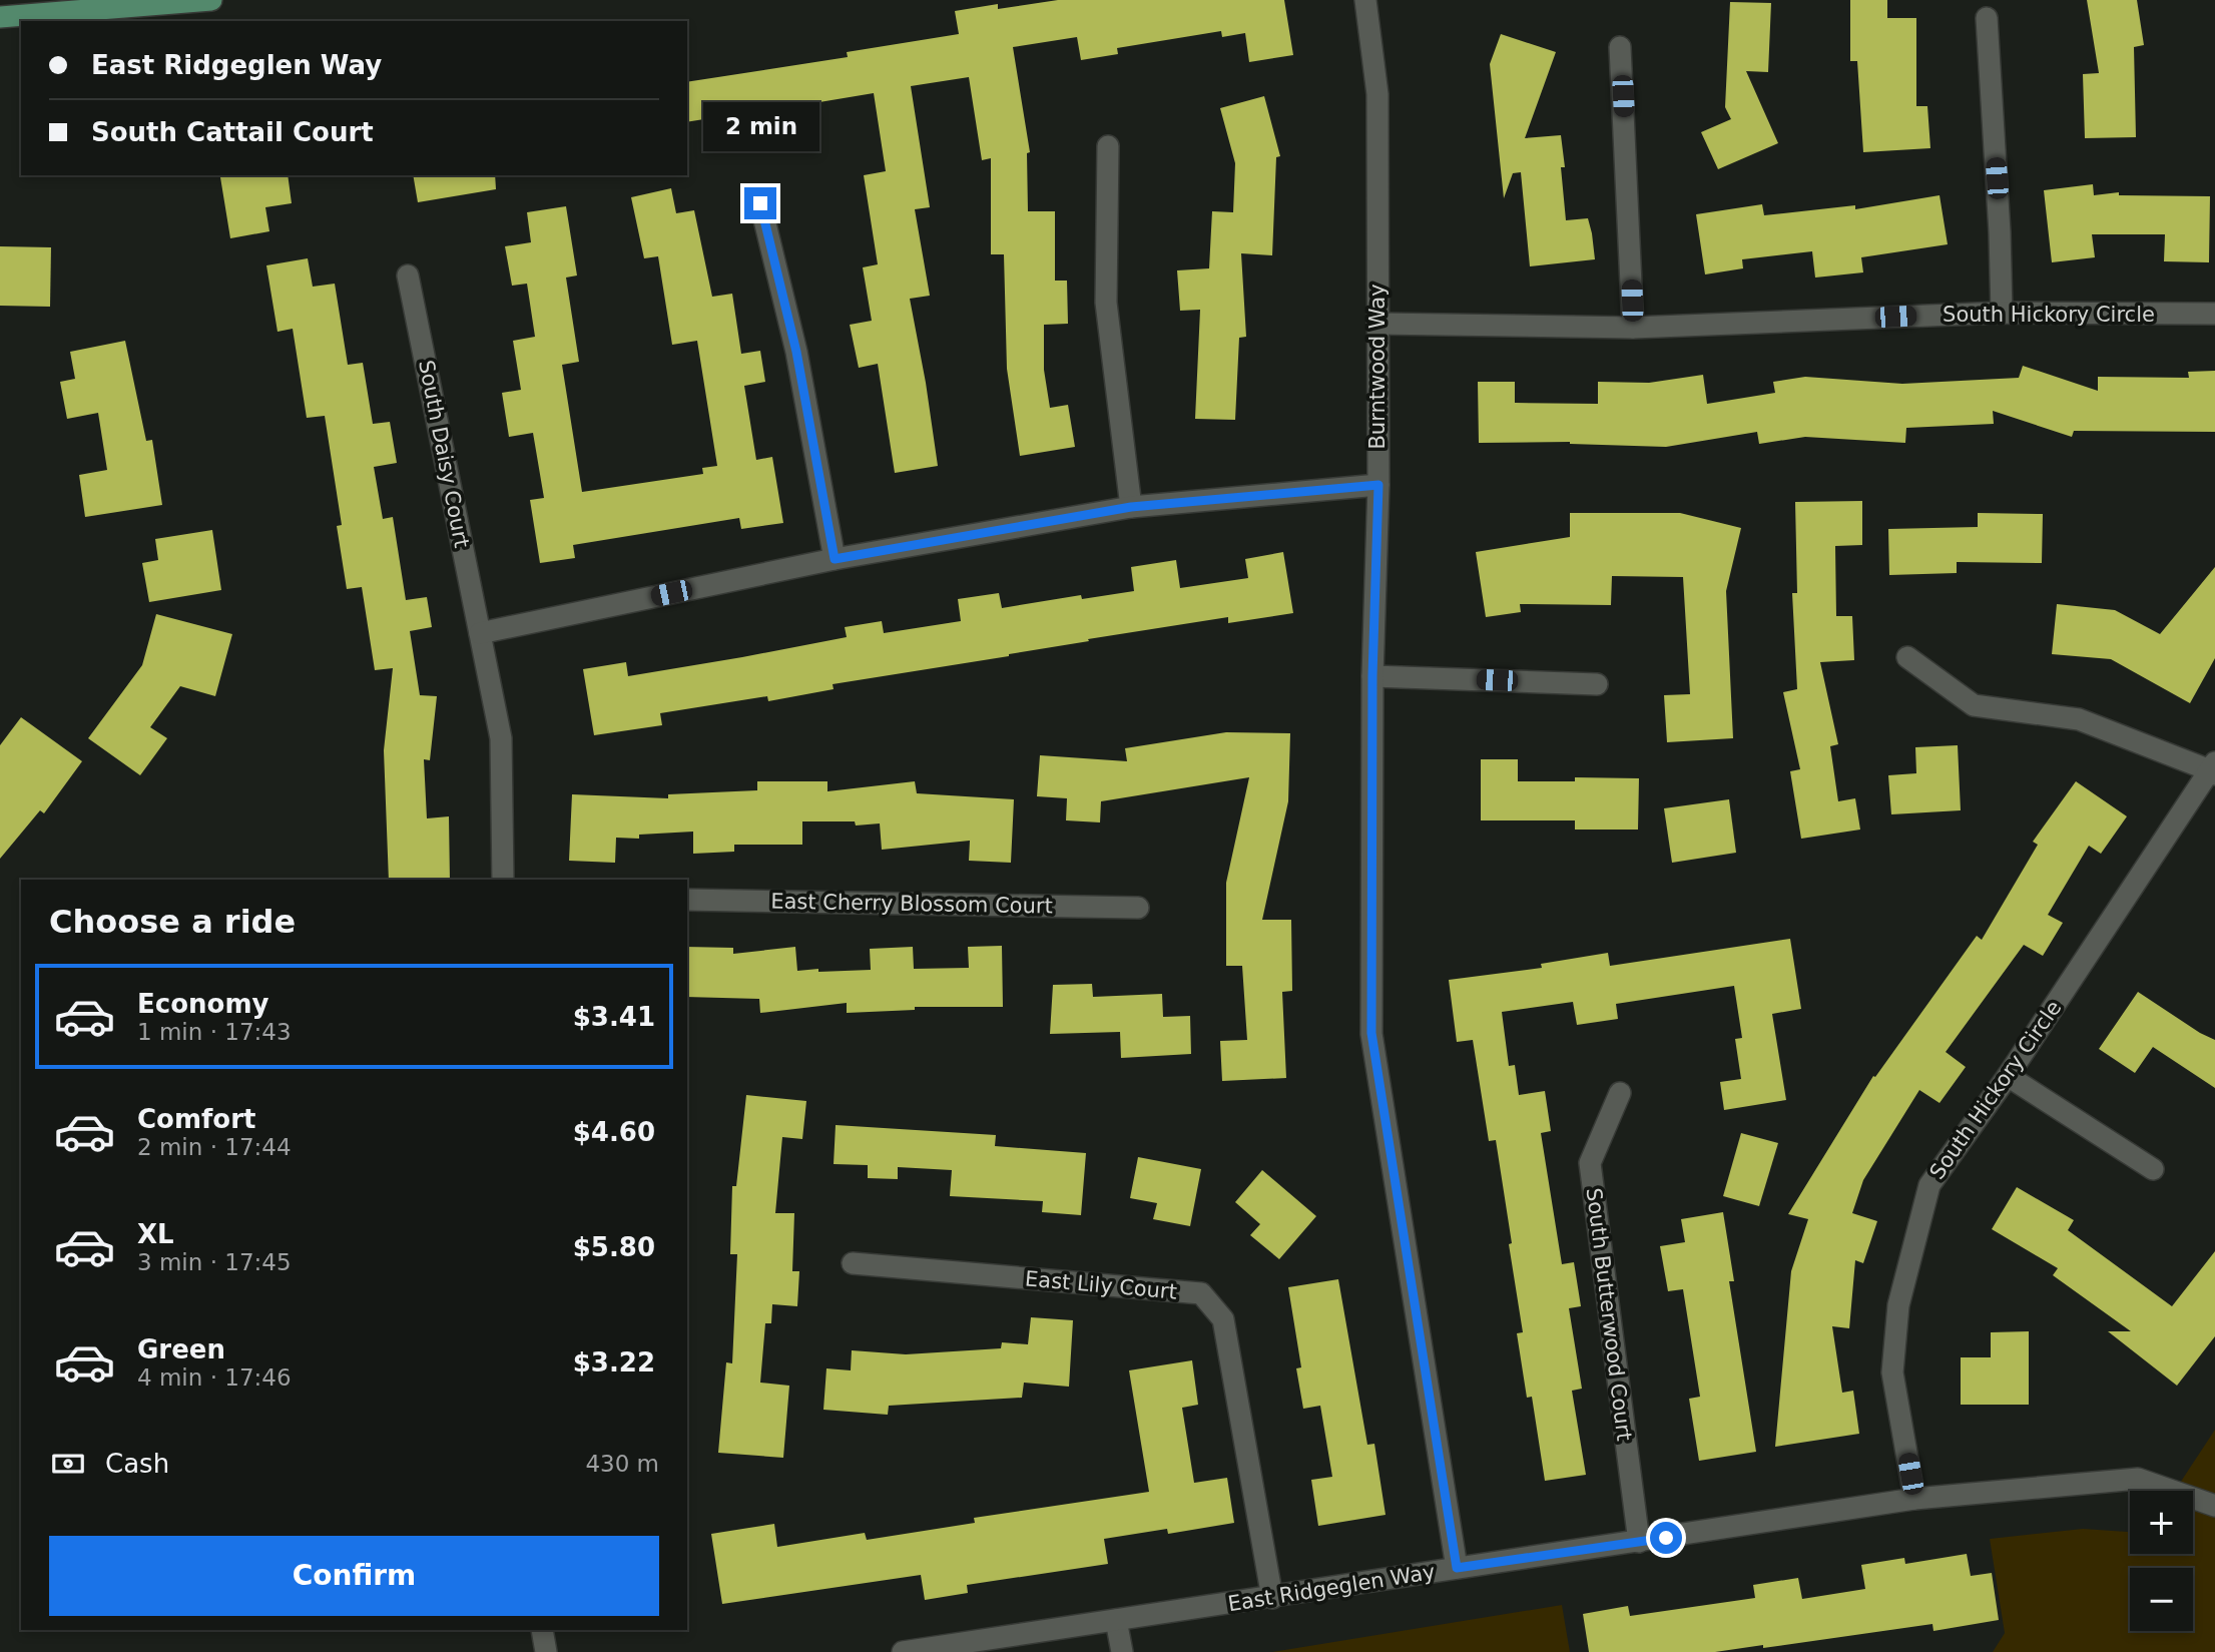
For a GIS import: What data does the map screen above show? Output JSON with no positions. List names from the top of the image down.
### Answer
{
  "streets": {
    "street": [
      "South Hickory Circle",
      "Burntwood Way",
      "South Daisy Court",
      "East Cherry Blossom Court",
      "East Lily Court",
      "South Butterwood Court",
      "East Ridgeglen Way"
    ]
  },
  "crossings": [
    ["South Hickory Circle", "Burntwood Way"],
    ["South Hickory Circle", "East Ridgeglen Way"],
    ["Burntwood Way", "East Ridgeglen Way"],
    ["East Lily Court", "East Ridgeglen Way"],
    ["South Butterwood Court", "East Ridgeglen Way"]
  ],
  "page": {
    "banner": ["East Ridgeglen Way", "South Cattail Court"],
    "bubble": "2 min",
    "heading": "Choose a ride",
    "list": [
      {
        "name": "Economy",
        "note": "1 min · 17:43",
        "value": "$3.41"
      },
      {
        "name": "Comfort",
        "note": "2 min · 17:44",
        "value": "$4.60"
      },
      {
        "name": "XL",
        "note": "3 min · 17:45",
        "value": "$5.80"
      },
      {
        "name": "Green",
        "note": "4 min · 17:46",
        "value": "$3.22"
      }
    ],
    "pay": ["Cash", "430 m"],
    "map_buttons": ["+", "−"],
    "buttons": "Confirm"
  }
}
